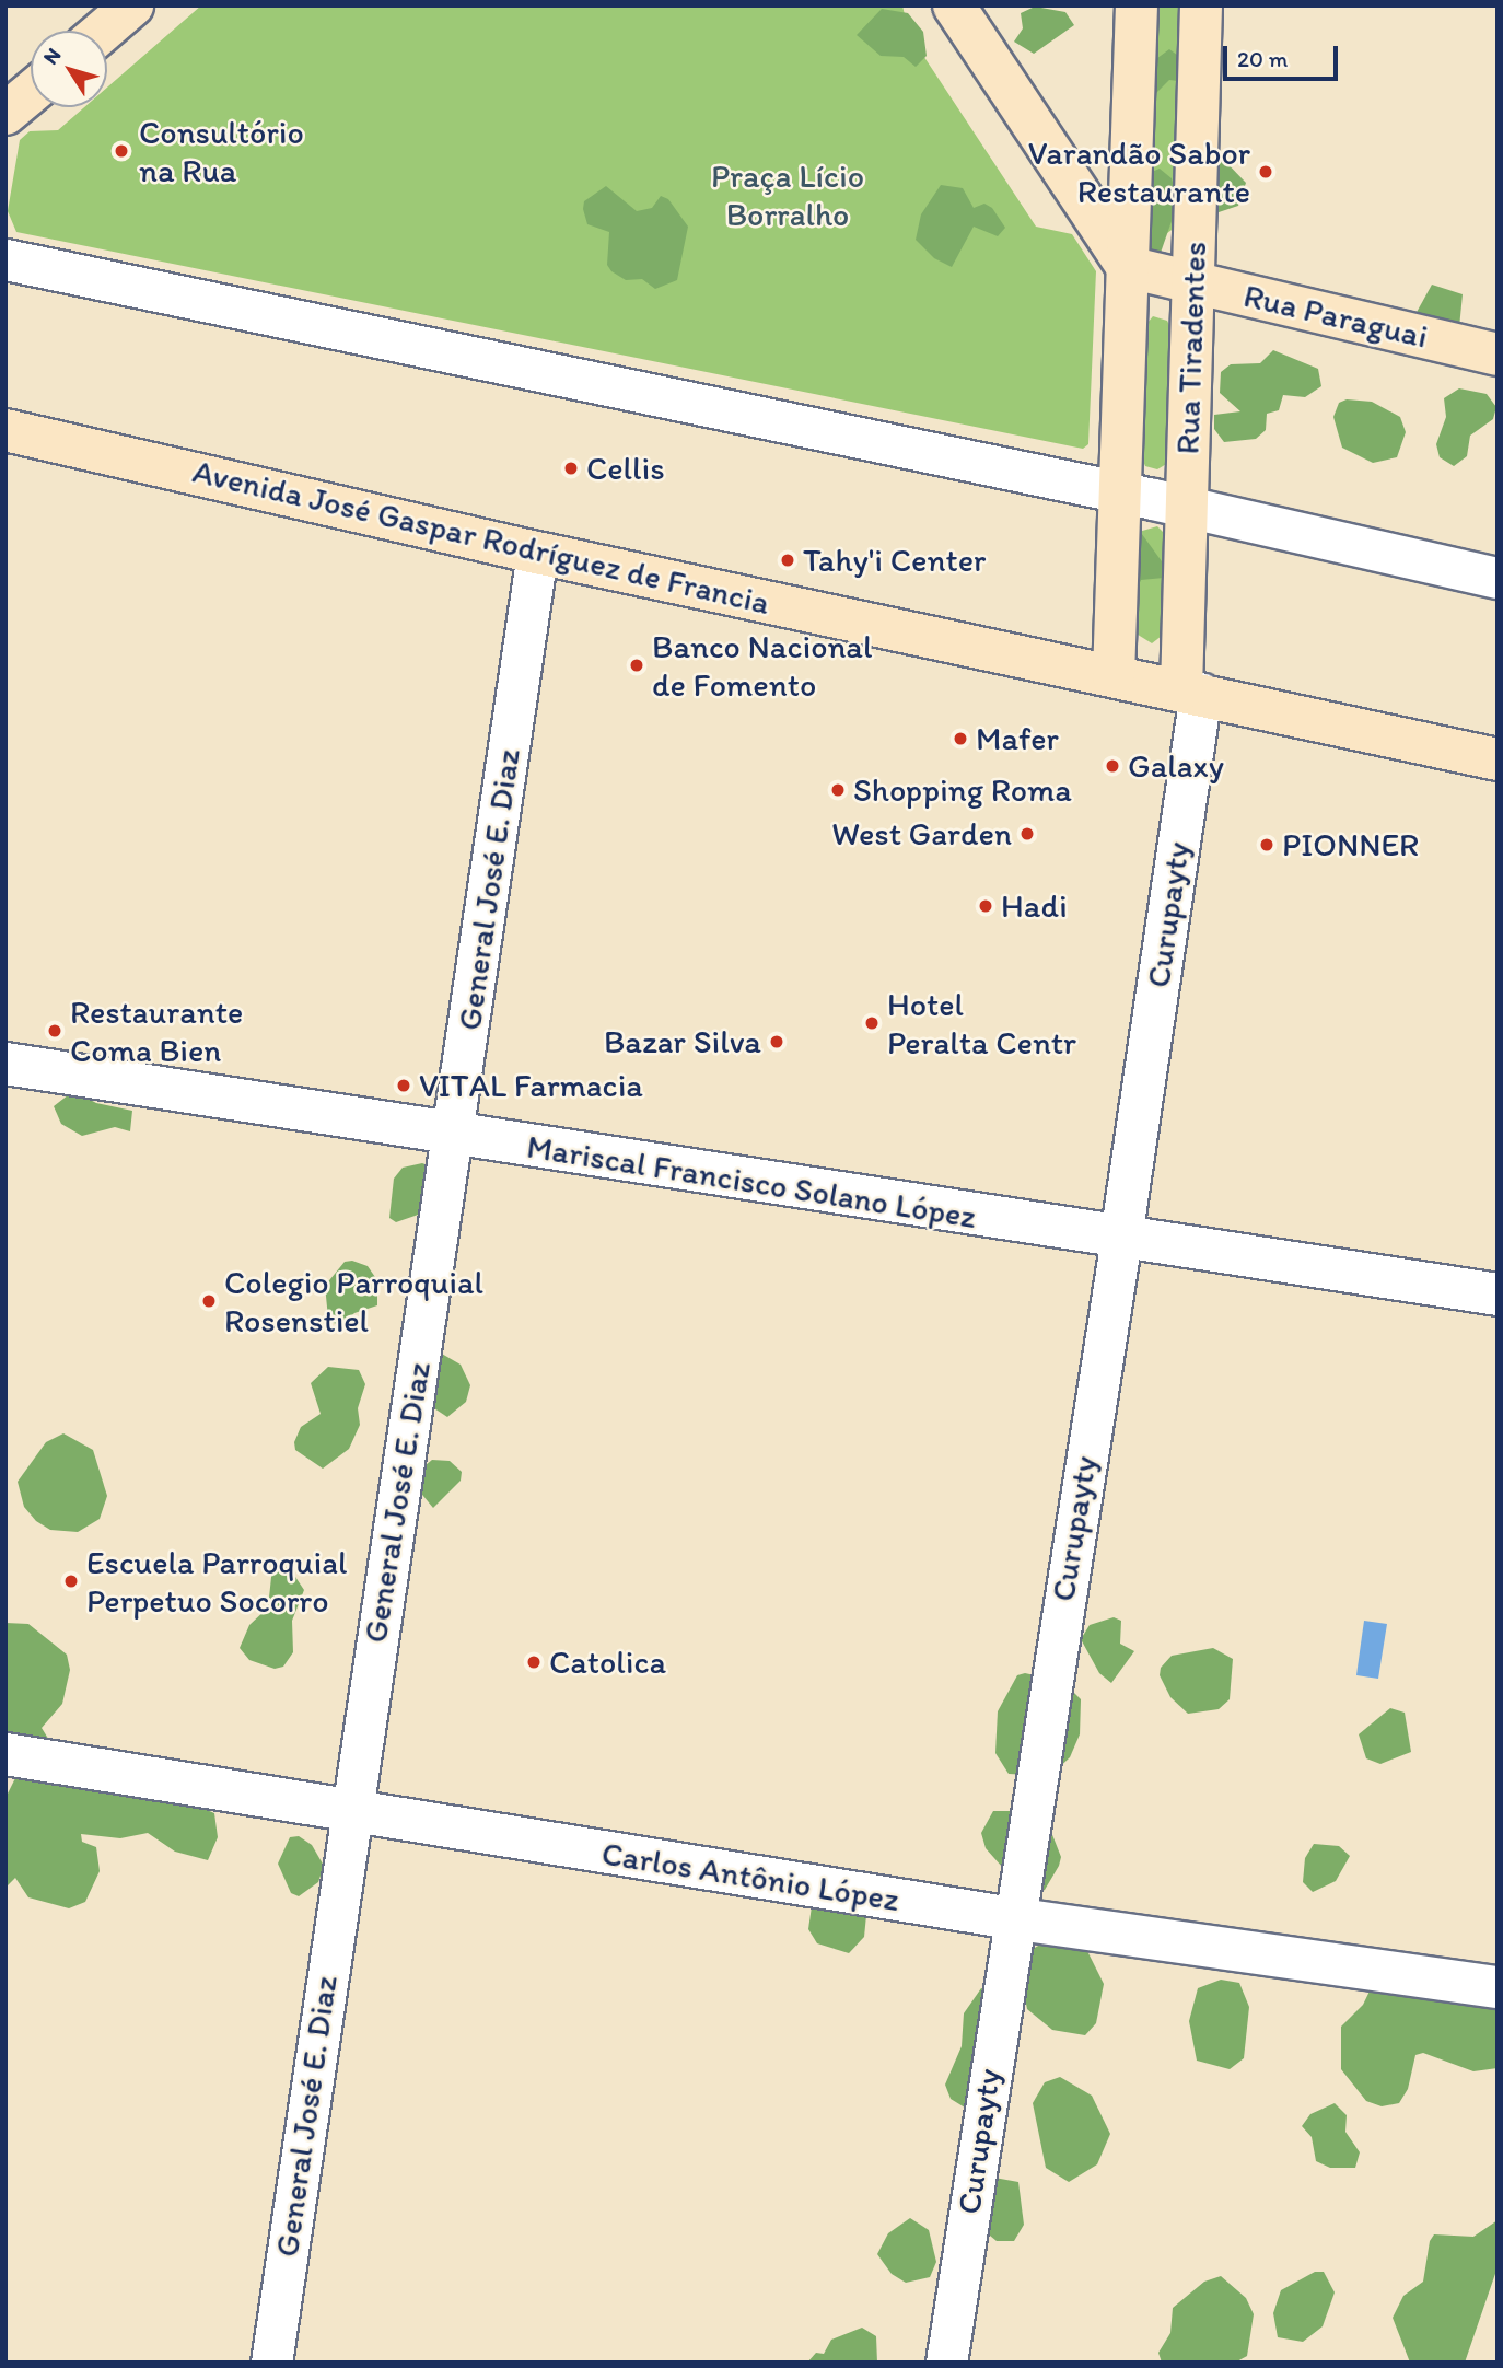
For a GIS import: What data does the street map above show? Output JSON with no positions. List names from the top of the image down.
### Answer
{
  "streets": {
    "main road": ["Rua Paraguai", "Rua Tiradentes", "Avenida José Gaspar Rodríguez de Francia"],
    "street": [
      "General José E. Diaz",
      "Curupayty",
      "Mariscal Francisco Solano López",
      "Carlos Antônio López"
    ]
  },
  "crossings": [
    ["Rua Paraguai", "Rua Tiradentes"],
    ["Rua Tiradentes", "Avenida José Gaspar Rodríguez de Francia"],
    ["Rua Tiradentes", "Curupayty"],
    ["Avenida José Gaspar Rodríguez de Francia", "General José E. Diaz"],
    ["Avenida José Gaspar Rodríguez de Francia", "Curupayty"],
    ["General José E. Diaz", "Mariscal Francisco Solano López"],
    ["General José E. Diaz", "Carlos Antônio López"],
    ["Curupayty", "Mariscal Francisco Solano López"],
    ["Curupayty", "Carlos Antônio López"]
  ],
  "parks": ["Praça Lício Borralho"],
  "places": [
    "Consultório na Rua",
    "Varandão Sabor Restaurante",
    "Cellis",
    "Tahy'i Center",
    "Banco Nacional de Fomento",
    "Mafer",
    "Galaxy",
    "Shopping Roma",
    "West Garden",
    "PIONNER",
    "Hadi",
    "Hotel Peralta Centr",
    "Restaurante Coma Bien",
    "Bazar Silva",
    "VITAL Farmacia",
    "Colegio Parroquial Rosenstiel",
    "Escuela Parroquial Perpetuo Socorro",
    "Catolica"
  ],
  "scale_bar": "20 m",
  "north": "top left"
}
